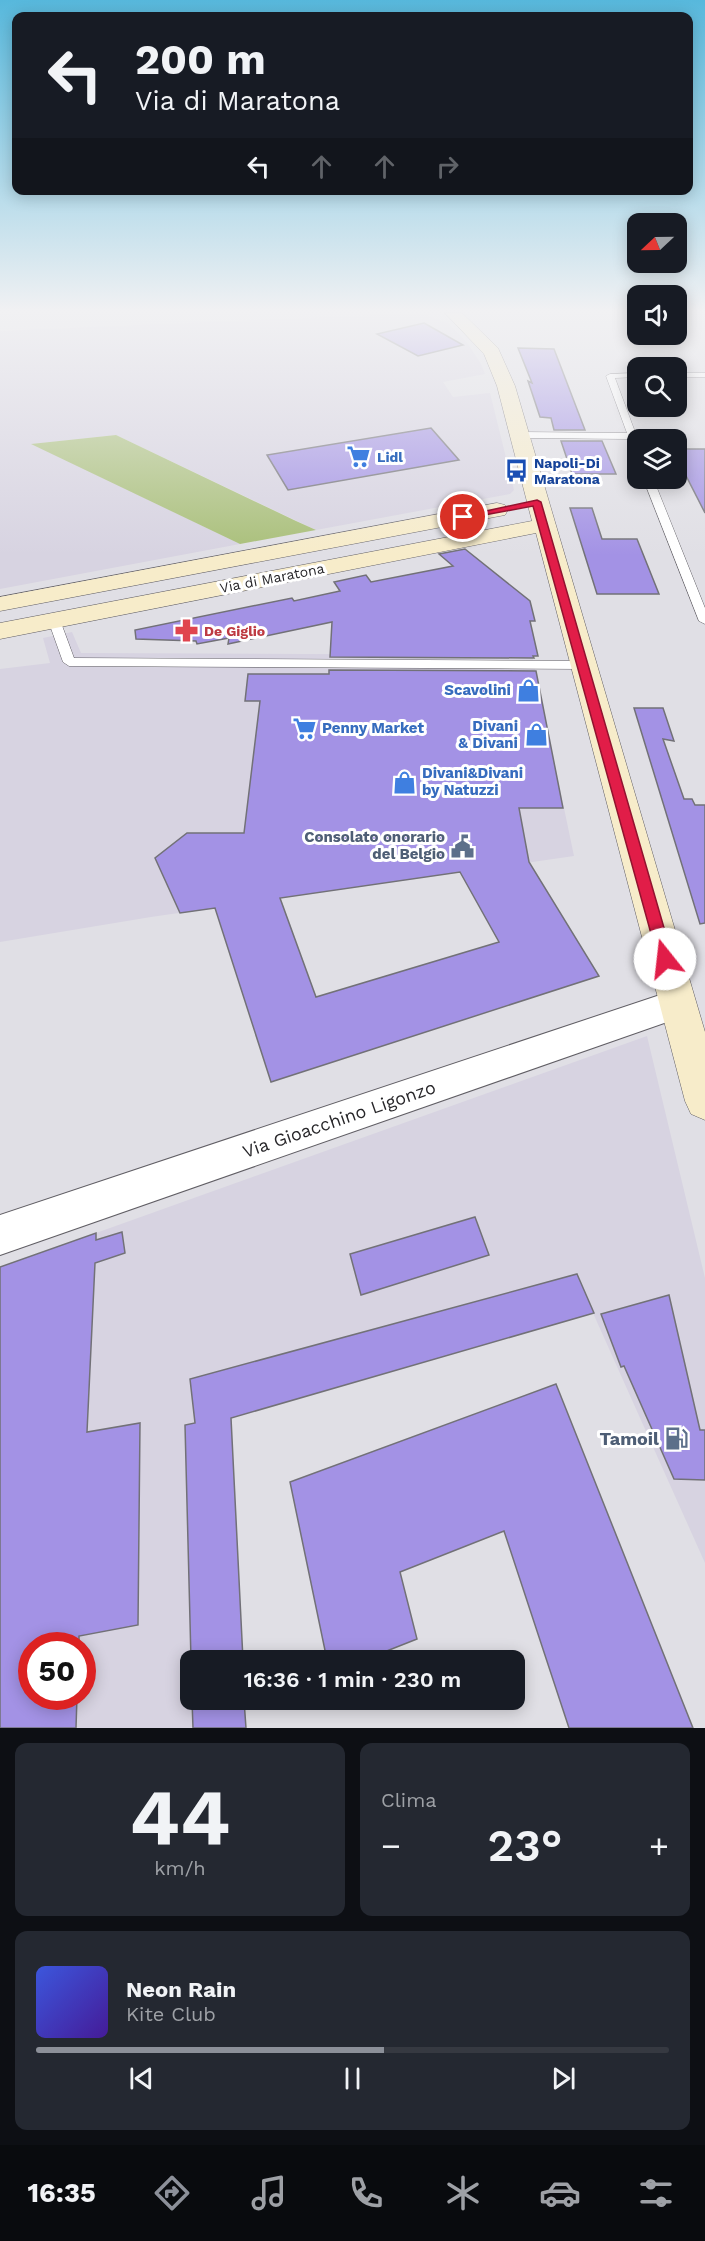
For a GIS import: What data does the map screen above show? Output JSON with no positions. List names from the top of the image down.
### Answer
{
  "streets": {
    "main road": ["Via di Maratona"],
    "street": ["Via Gioacchino Ligonzo"]
  },
  "places": {
    "supermarket": ["Lidl", "Penny Market"],
    "bus stop": ["Napoli-Di Maratona"],
    "pharmacy": ["De Giglio"],
    "shop": ["Scavolini", "Divani & Divani", "Divani&Divani by Natuzzi"],
    "public building": ["Consolato onorario del Belgio"],
    "fuel station": ["Tamoil"]
  },
  "north": "left",
  "page": {
    "turn": ["200 m", "Via di Maratona"],
    "limit": "50",
    "trip": "16:36 · 1 min · 230 m",
    "tile": [
      ["44", "km/h"],
      "Clima"
    ],
    "heat": ["−", "23°", "+"],
    "song": ["Neon Rain", "Kite Club"],
    "tabs": "16:35"
  }
}
